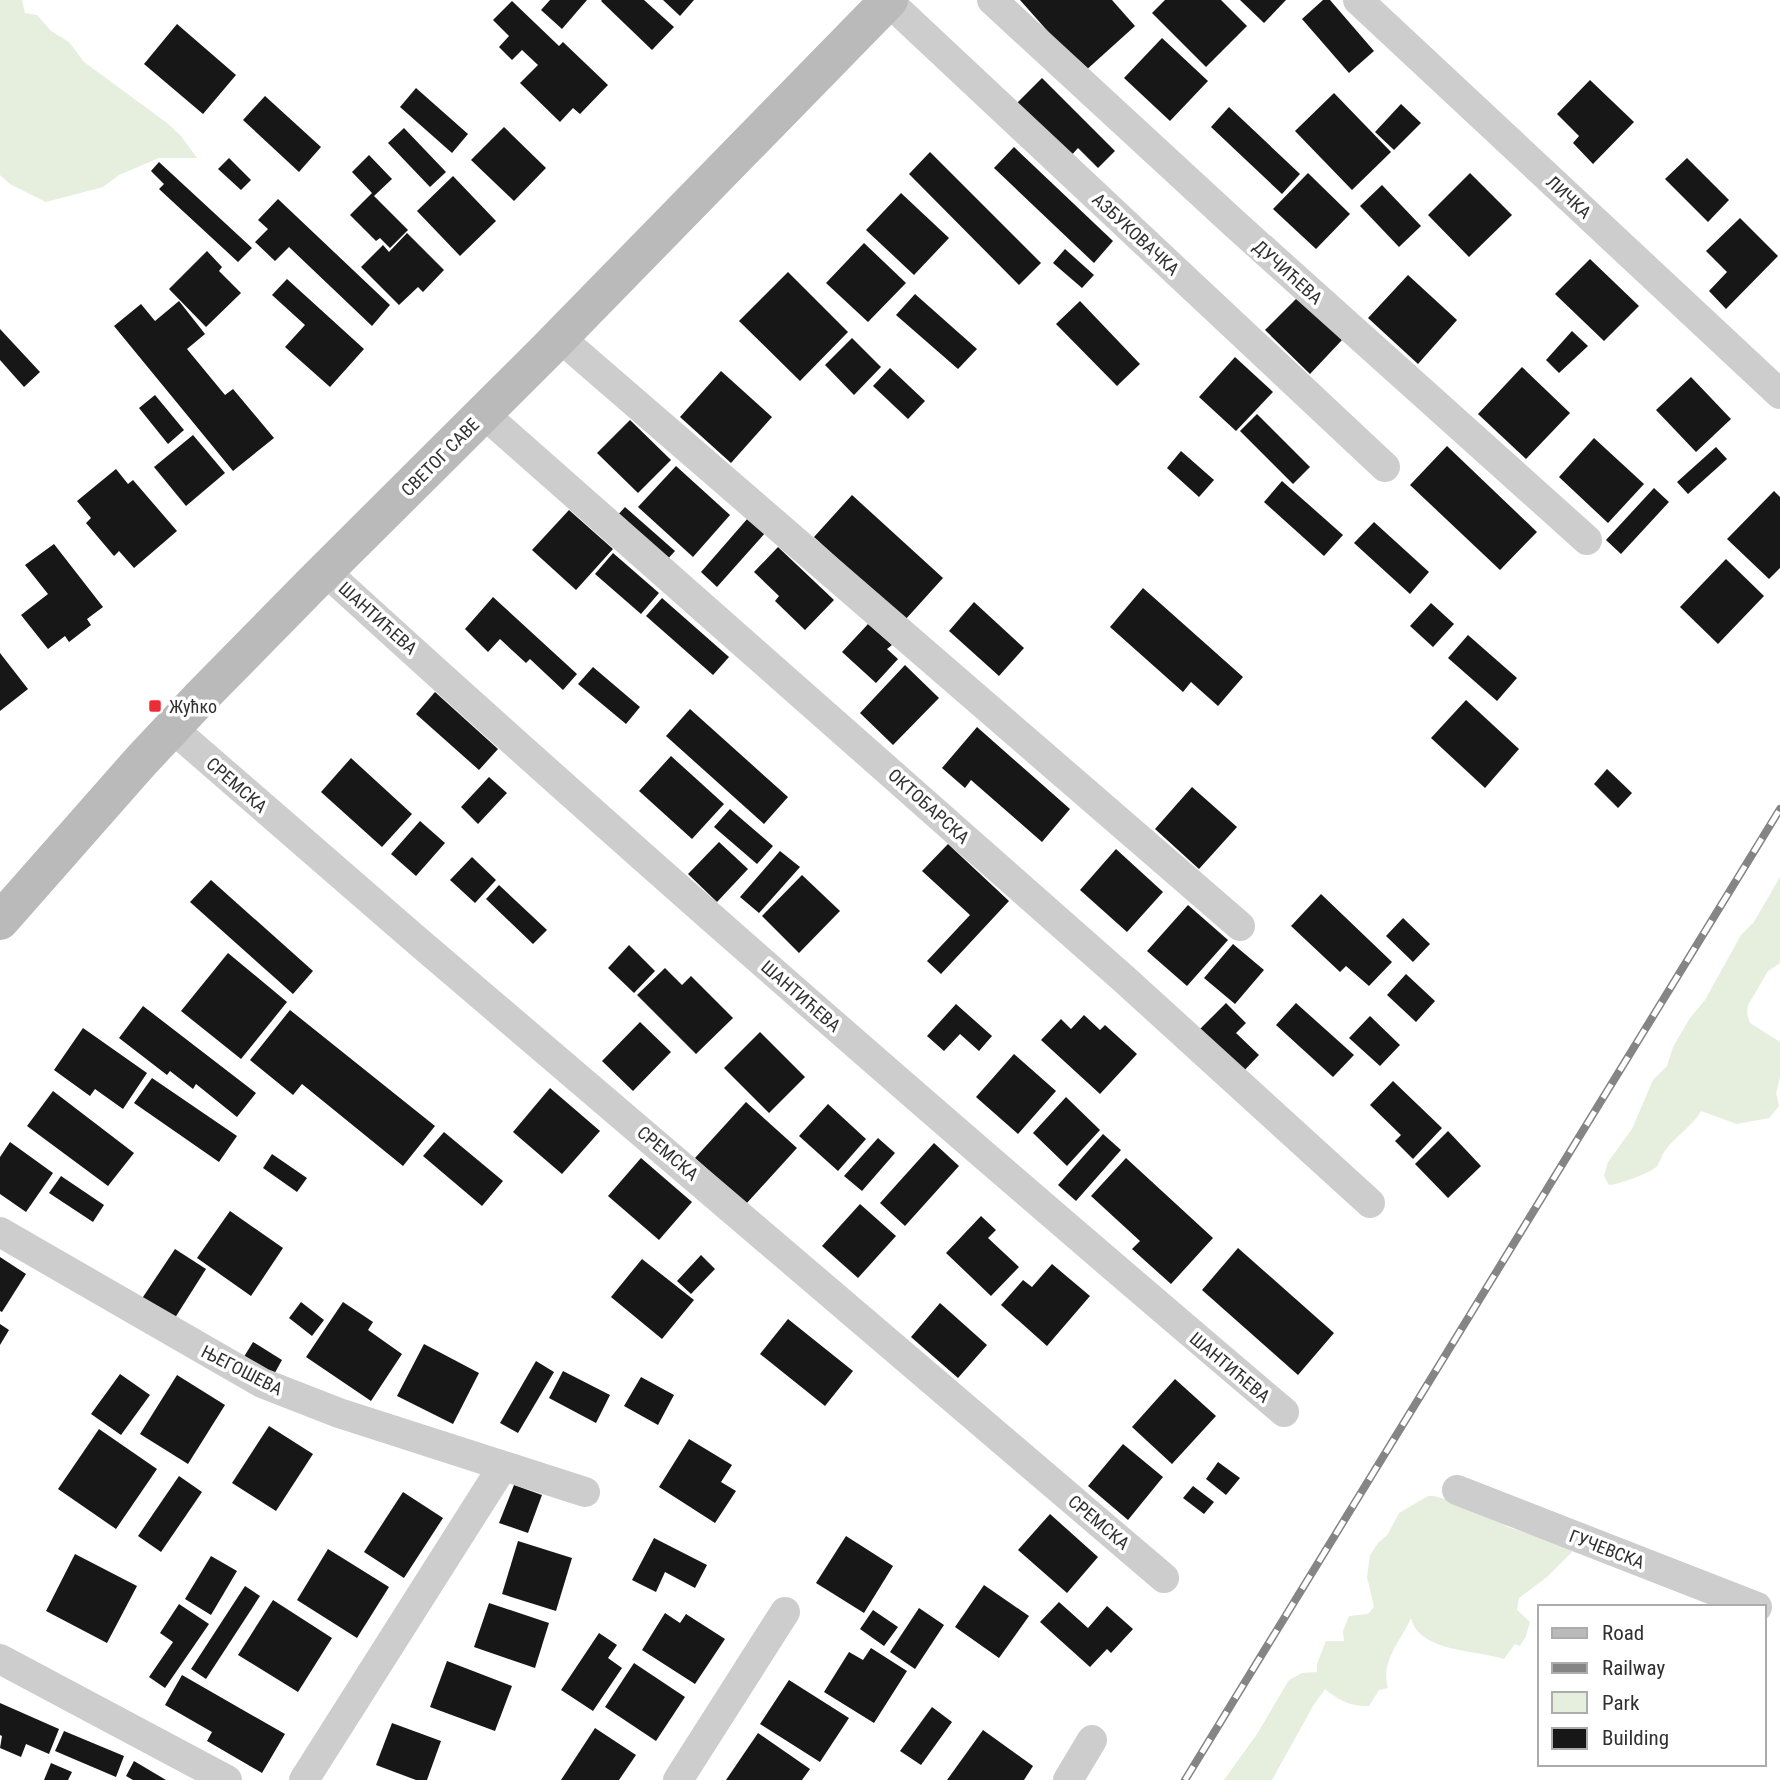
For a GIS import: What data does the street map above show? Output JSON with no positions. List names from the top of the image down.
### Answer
{
  "streets": {
    "street": [
      "ЛИЧКА",
      "АЗБУКОВАЧКА",
      "ДУЧИЋЕВА",
      "СВЕТОГ САВЕ",
      "ШАНТИЋЕВА",
      "СРЕМСКА",
      "ОКТОБАРСКА",
      "ЊЕГОШЕВА",
      "ГУЧЕВСКА"
    ]
  },
  "crossings": [
    ["АЗБУКОВАЧКА", "СВЕТОГ САВЕ"],
    ["СВЕТОГ САВЕ", "ШАНТИЋЕВА"],
    ["СВЕТОГ САВЕ", "СРЕМСКА"],
    ["СВЕТОГ САВЕ", "ОКТОБАРСКА"]
  ],
  "places": {
    "transit": ["Жућко"]
  },
  "legend": [
    "Road",
    "Railway",
    "Park",
    "Building"
  ]
}
